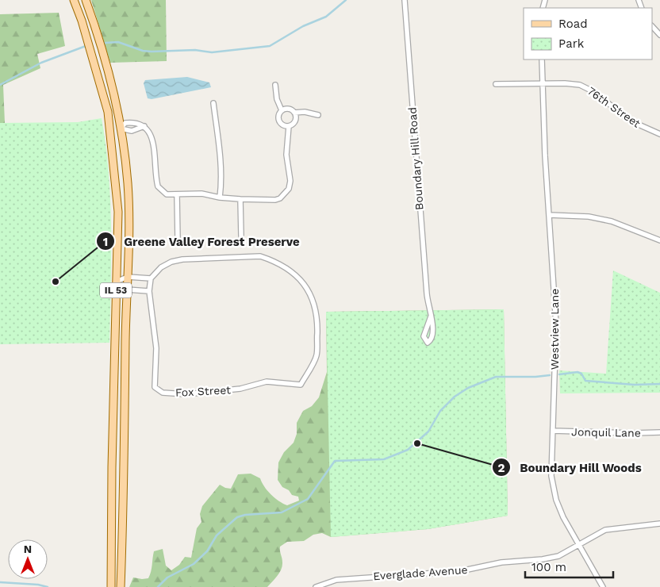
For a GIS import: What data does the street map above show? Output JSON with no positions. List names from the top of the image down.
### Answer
{
  "streets": {
    "main road": ["IL 53"],
    "street": [
      "76th Street",
      "Boundary Hill Road",
      "Westview Lane",
      "Fox Street",
      "Jonquil Lane",
      "Everglade Avenue"
    ]
  },
  "crossings": [
    ["76th Street", "Westview Lane"],
    ["Westview Lane", "Jonquil Lane"],
    ["Westview Lane", "Everglade Avenue"]
  ],
  "places": ["Greene Valley Forest Preserve", "Boundary Hill Woods"],
  "legend": ["Road", "Park"],
  "scale_bar": "100 m",
  "north": "top"
}
